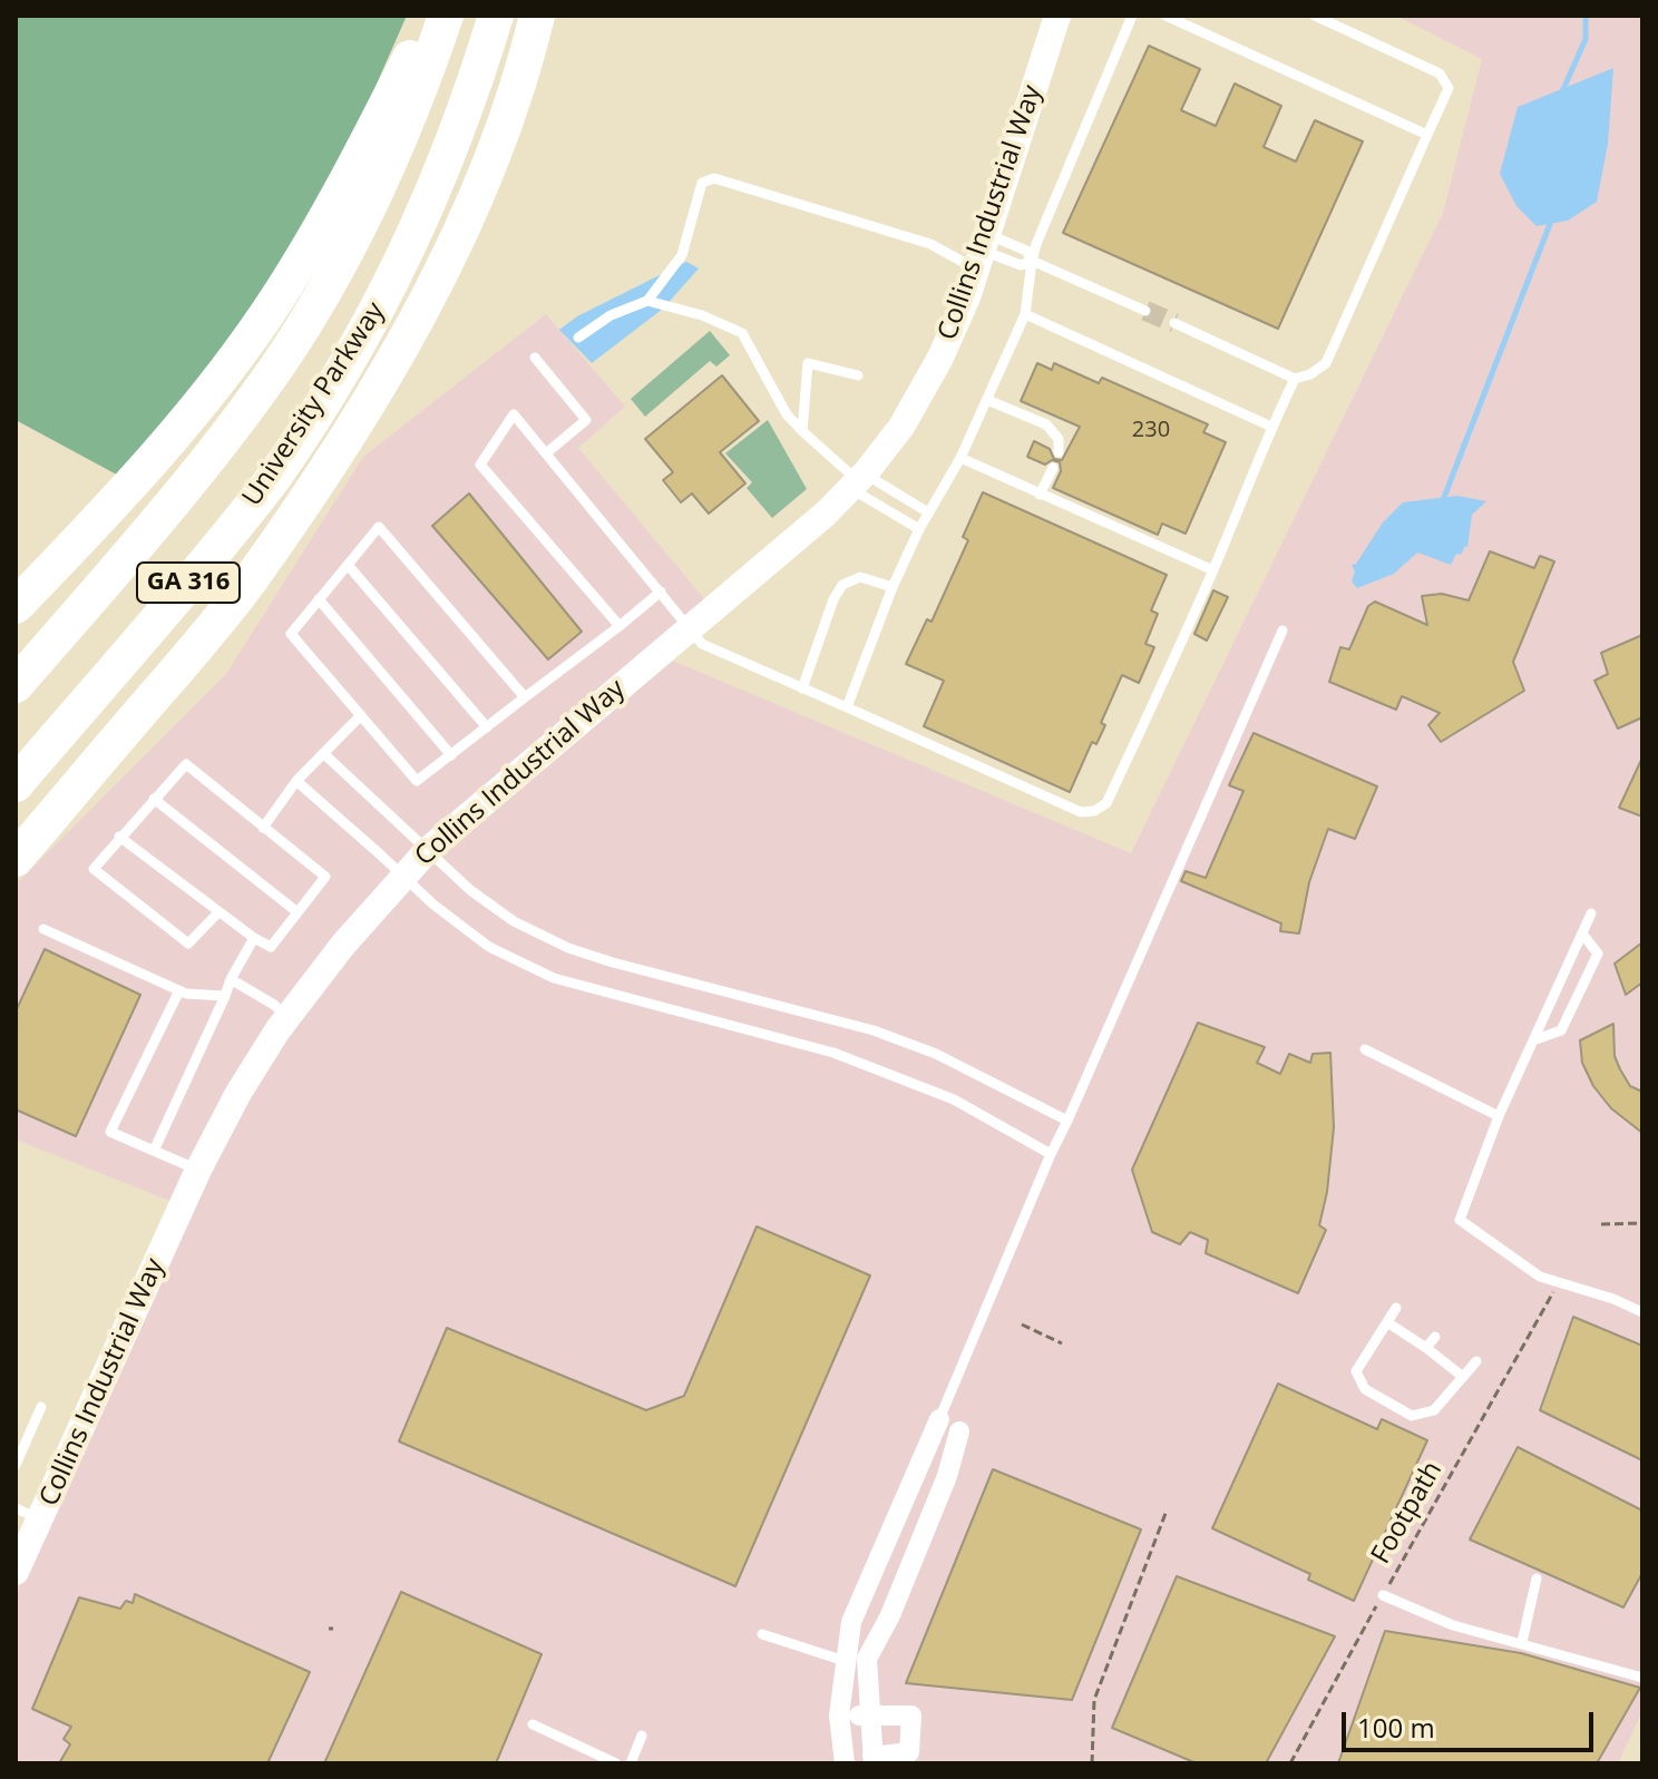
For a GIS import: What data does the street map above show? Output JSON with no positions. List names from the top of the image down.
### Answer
{
  "streets": {
    "highway": ["University Parkway", "GA 316"],
    "street": ["Collins Industrial Way"],
    "path": ["Footpath"]
  },
  "house_numbers": ["230"],
  "scale_bar": "100 m"
}
